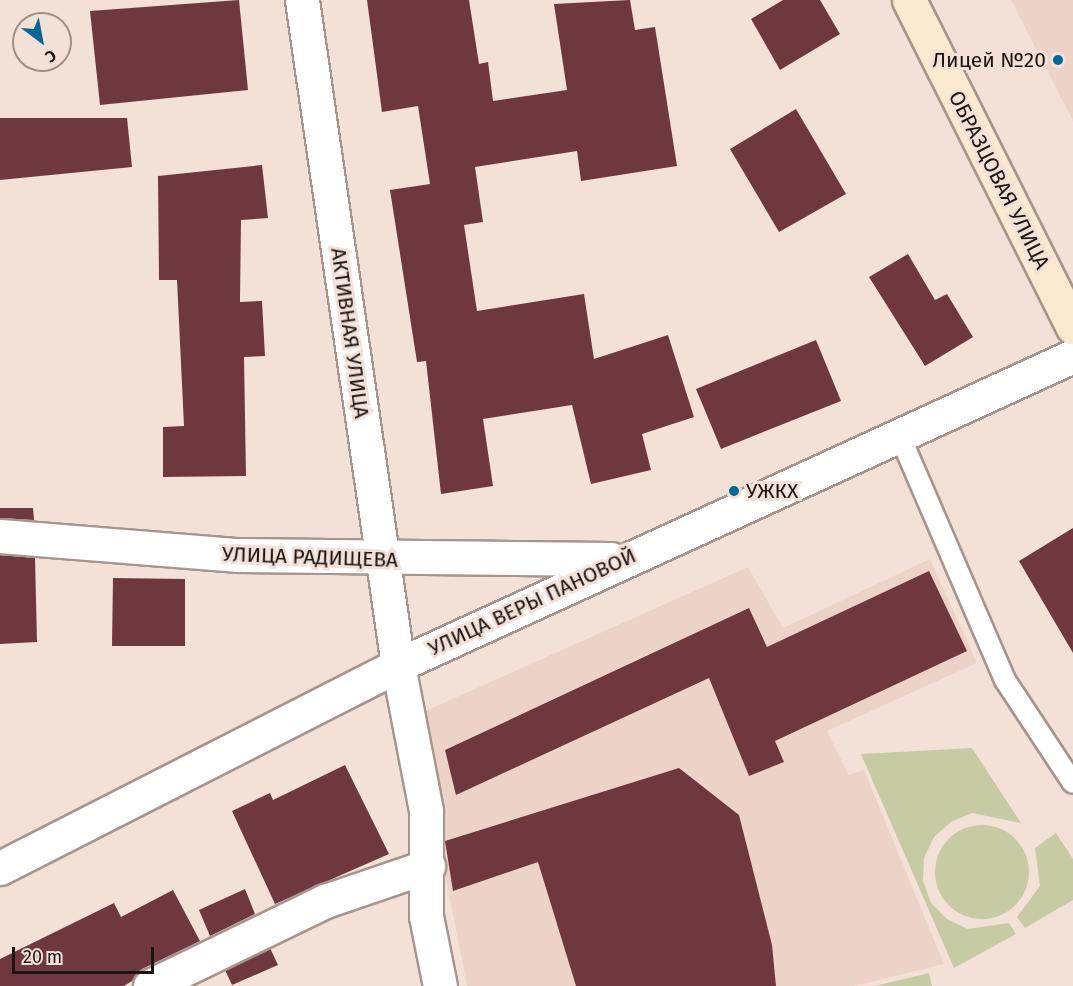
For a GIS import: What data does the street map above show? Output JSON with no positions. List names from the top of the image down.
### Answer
{
  "streets": {
    "street": [
      "ОБРАЗЦОВАЯ УЛИЦА",
      "АКТИВНАЯ УЛИЦА",
      "УЛИЦА РАДИЩЕВА",
      "УЛИЦА ВЕРЫ ПАНОВОЙ"
    ]
  },
  "crossings": [
    ["АКТИВНАЯ УЛИЦА", "УЛИЦА РАДИЩЕВА"],
    ["АКТИВНАЯ УЛИЦА", "УЛИЦА ВЕРЫ ПАНОВОЙ"],
    ["УЛИЦА РАДИЩЕВА", "УЛИЦА ВЕРЫ ПАНОВОЙ"]
  ],
  "places": ["Лицей №20", "УЖКХ"],
  "scale_bar": "20 m",
  "north": "bottom right"
}
